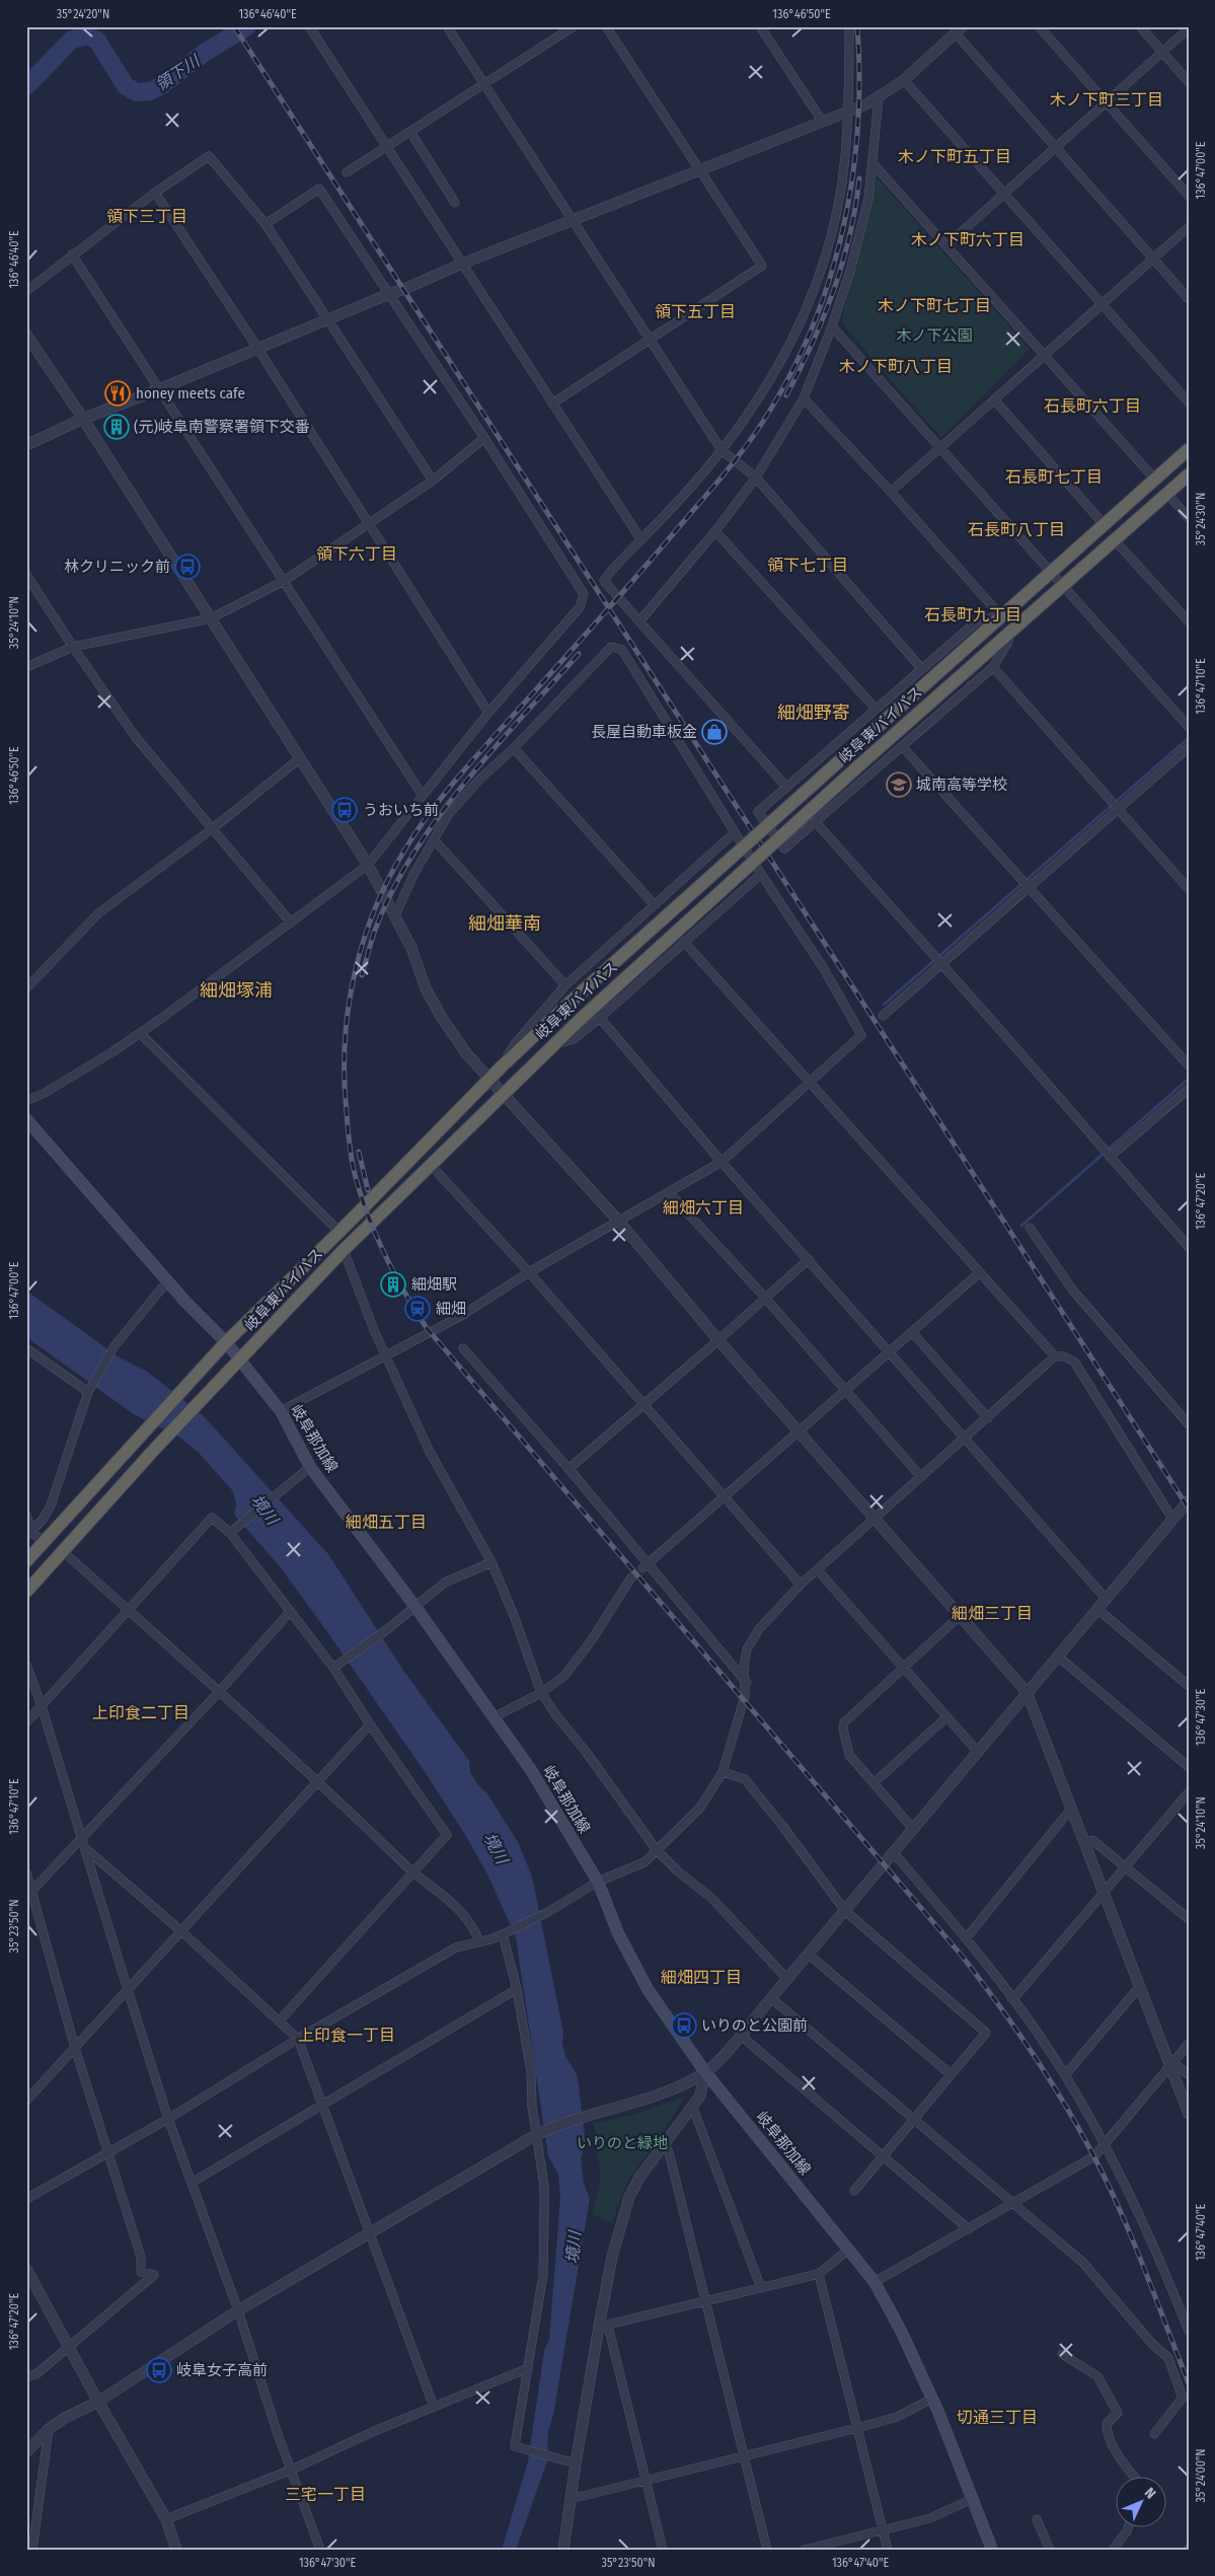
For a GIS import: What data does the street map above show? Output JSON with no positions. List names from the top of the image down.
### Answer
{
  "streets": {
    "highway": ["岐阜東バイパス"],
    "main road": ["岐阜那加線"]
  },
  "crossings": [
    ["岐阜東バイパス", "岐阜那加線"]
  ],
  "districts": [
    "木ノ下町三丁目",
    "木ノ下町五丁目",
    "領下三丁目",
    "木ノ下町六丁目",
    "木ノ下町七丁目",
    "領下五丁目",
    "木ノ下町八丁目",
    "石長町六丁目",
    "石長町七丁目",
    "石長町八丁目",
    "領下六丁目",
    "領下七丁目",
    "石長町九丁目",
    "細畑野寄",
    "細畑華南",
    "細畑塚浦",
    "細畑六丁目",
    "細畑五丁目",
    "細畑三丁目",
    "上印食二丁目",
    "細畑四丁目",
    "上印食一丁目",
    "切通三丁目",
    "三宅一丁目"
  ],
  "water": ["領下川", "境川"],
  "parks": ["木ノ下公園", "いりのと緑地"],
  "places": {
    "restaurant": ["honey meets cafe"],
    "building": ["(元)岐阜南警察署領下交番", "細畑駅"],
    "bus stop": [
      "林クリニック前",
      "うおいち前",
      "いりのと公園前",
      "岐阜女子高前"
    ],
    "shop": ["長屋自動車板金"],
    "school or university": ["城南高等学校"],
    "station": ["細畑"]
  },
  "north": "top right",
  "coordinates": [
    "35°24'20\"N",
    "136°46'40\"E",
    "136°46'50\"E",
    "136°47'00\"E",
    "35°24'30\"N",
    "35°24'10\"N",
    "136°47'10\"E",
    "136°47'20\"E",
    "136°47'30\"E",
    "35°23'50\"N",
    "136°47'40\"E",
    "35°24'00\"N"
  ]
}
